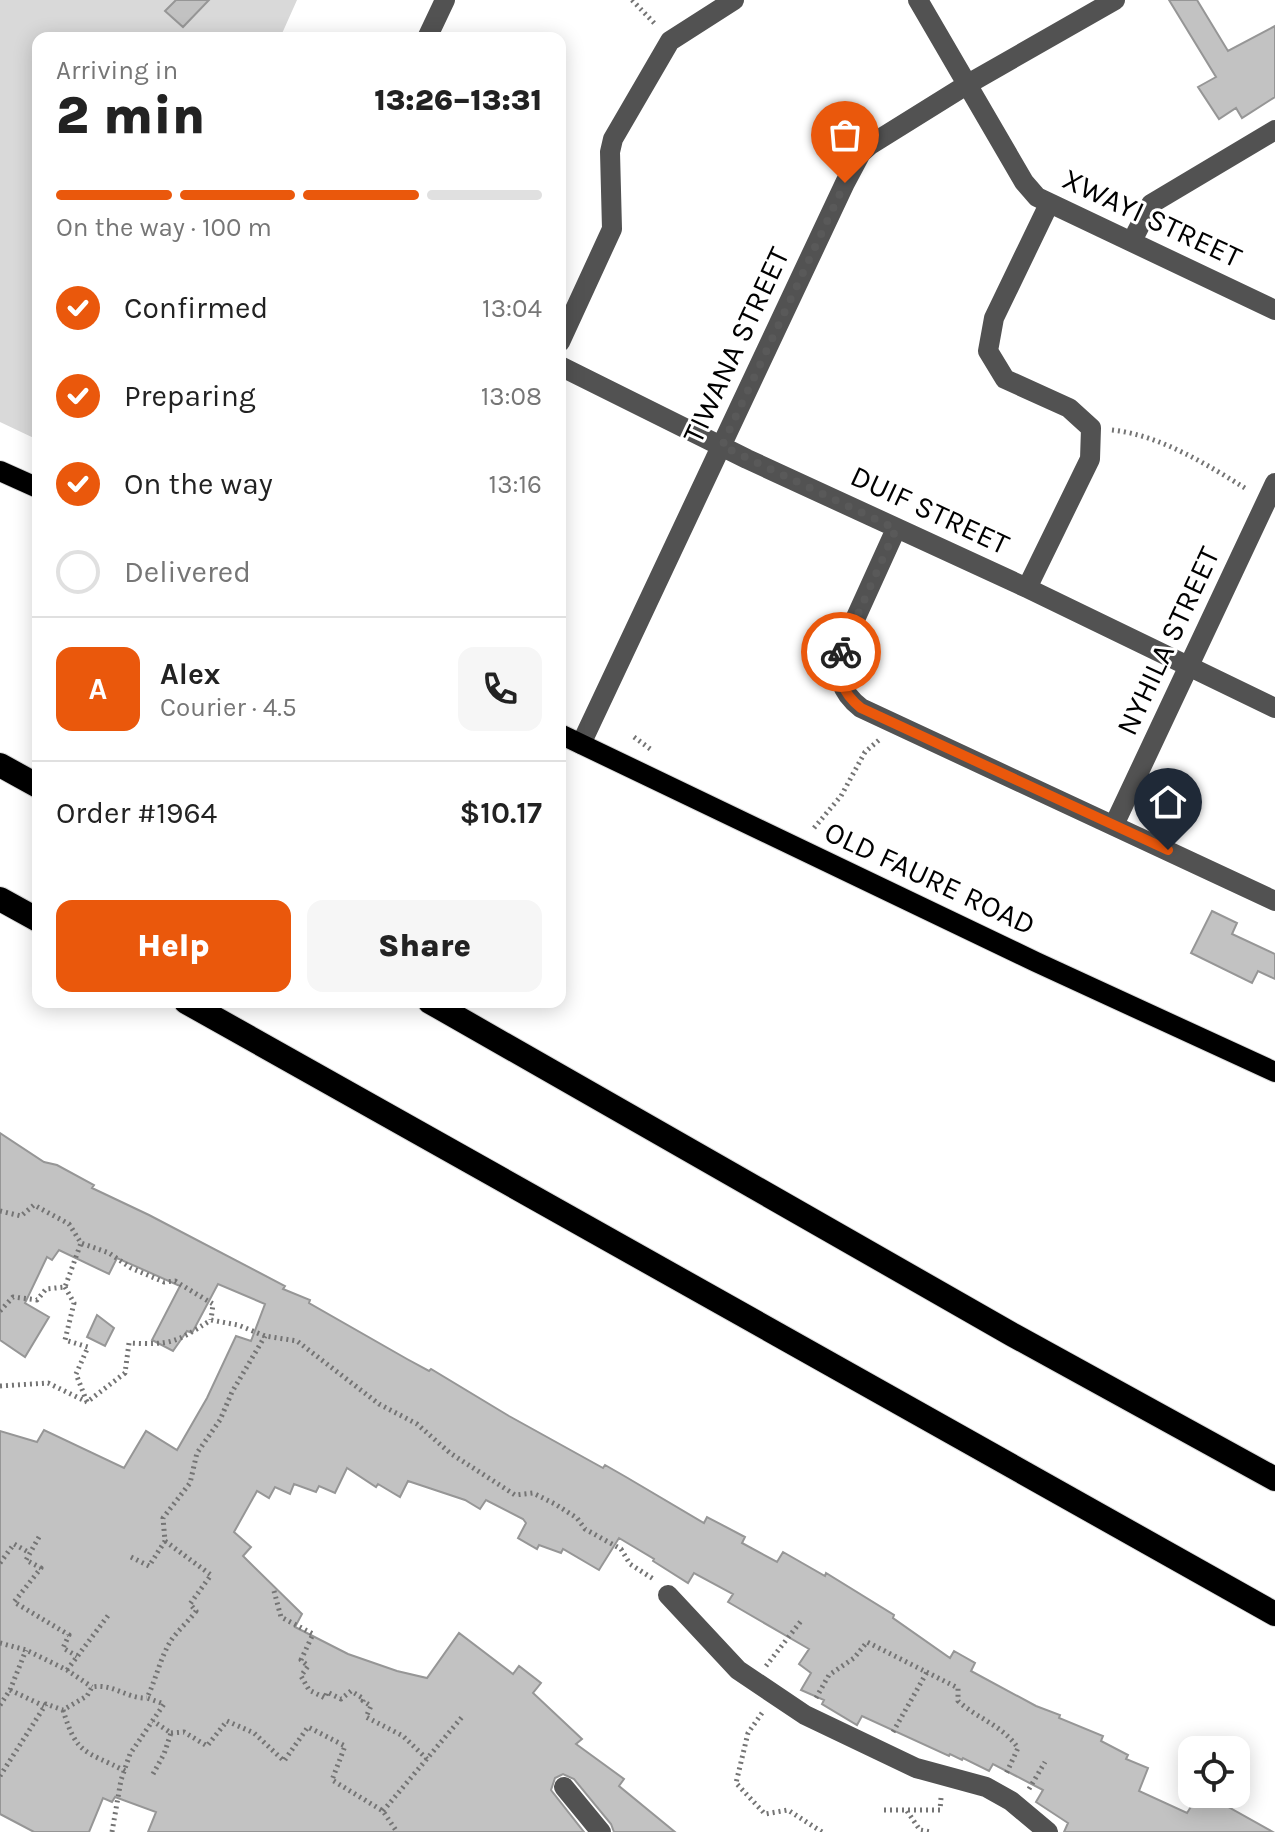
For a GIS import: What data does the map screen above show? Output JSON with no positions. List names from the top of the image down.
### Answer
{
  "streets": {
    "main road": ["OLD FAURE ROAD"],
    "street": [
      "XWAYI STREET",
      "TIWANA STREET",
      "DUIF STREET",
      "NYHILA STREET"
    ]
  },
  "crossings": [
    ["XWAYI STREET", "TIWANA STREET"],
    ["TIWANA STREET", "DUIF STREET"],
    ["TIWANA STREET", "OLD FAURE ROAD"],
    ["DUIF STREET", "NYHILA STREET"]
  ],
  "page": {
    "heading": ["2 min", "Arriving in", "13:26–13:31"],
    "panel": [
      "Alex",
      "Courier · 4.5",
      "Order #1964",
      "$10.17"
    ],
    "bar": "On the way · 100 m",
    "list": [
      ["Confirmed", "13:04"],
      ["Preparing", "13:08"],
      ["On the way", "13:16"],
      "Delivered"
    ],
    "round": "A",
    "buttons": ["Help", "Share"]
  }
}
